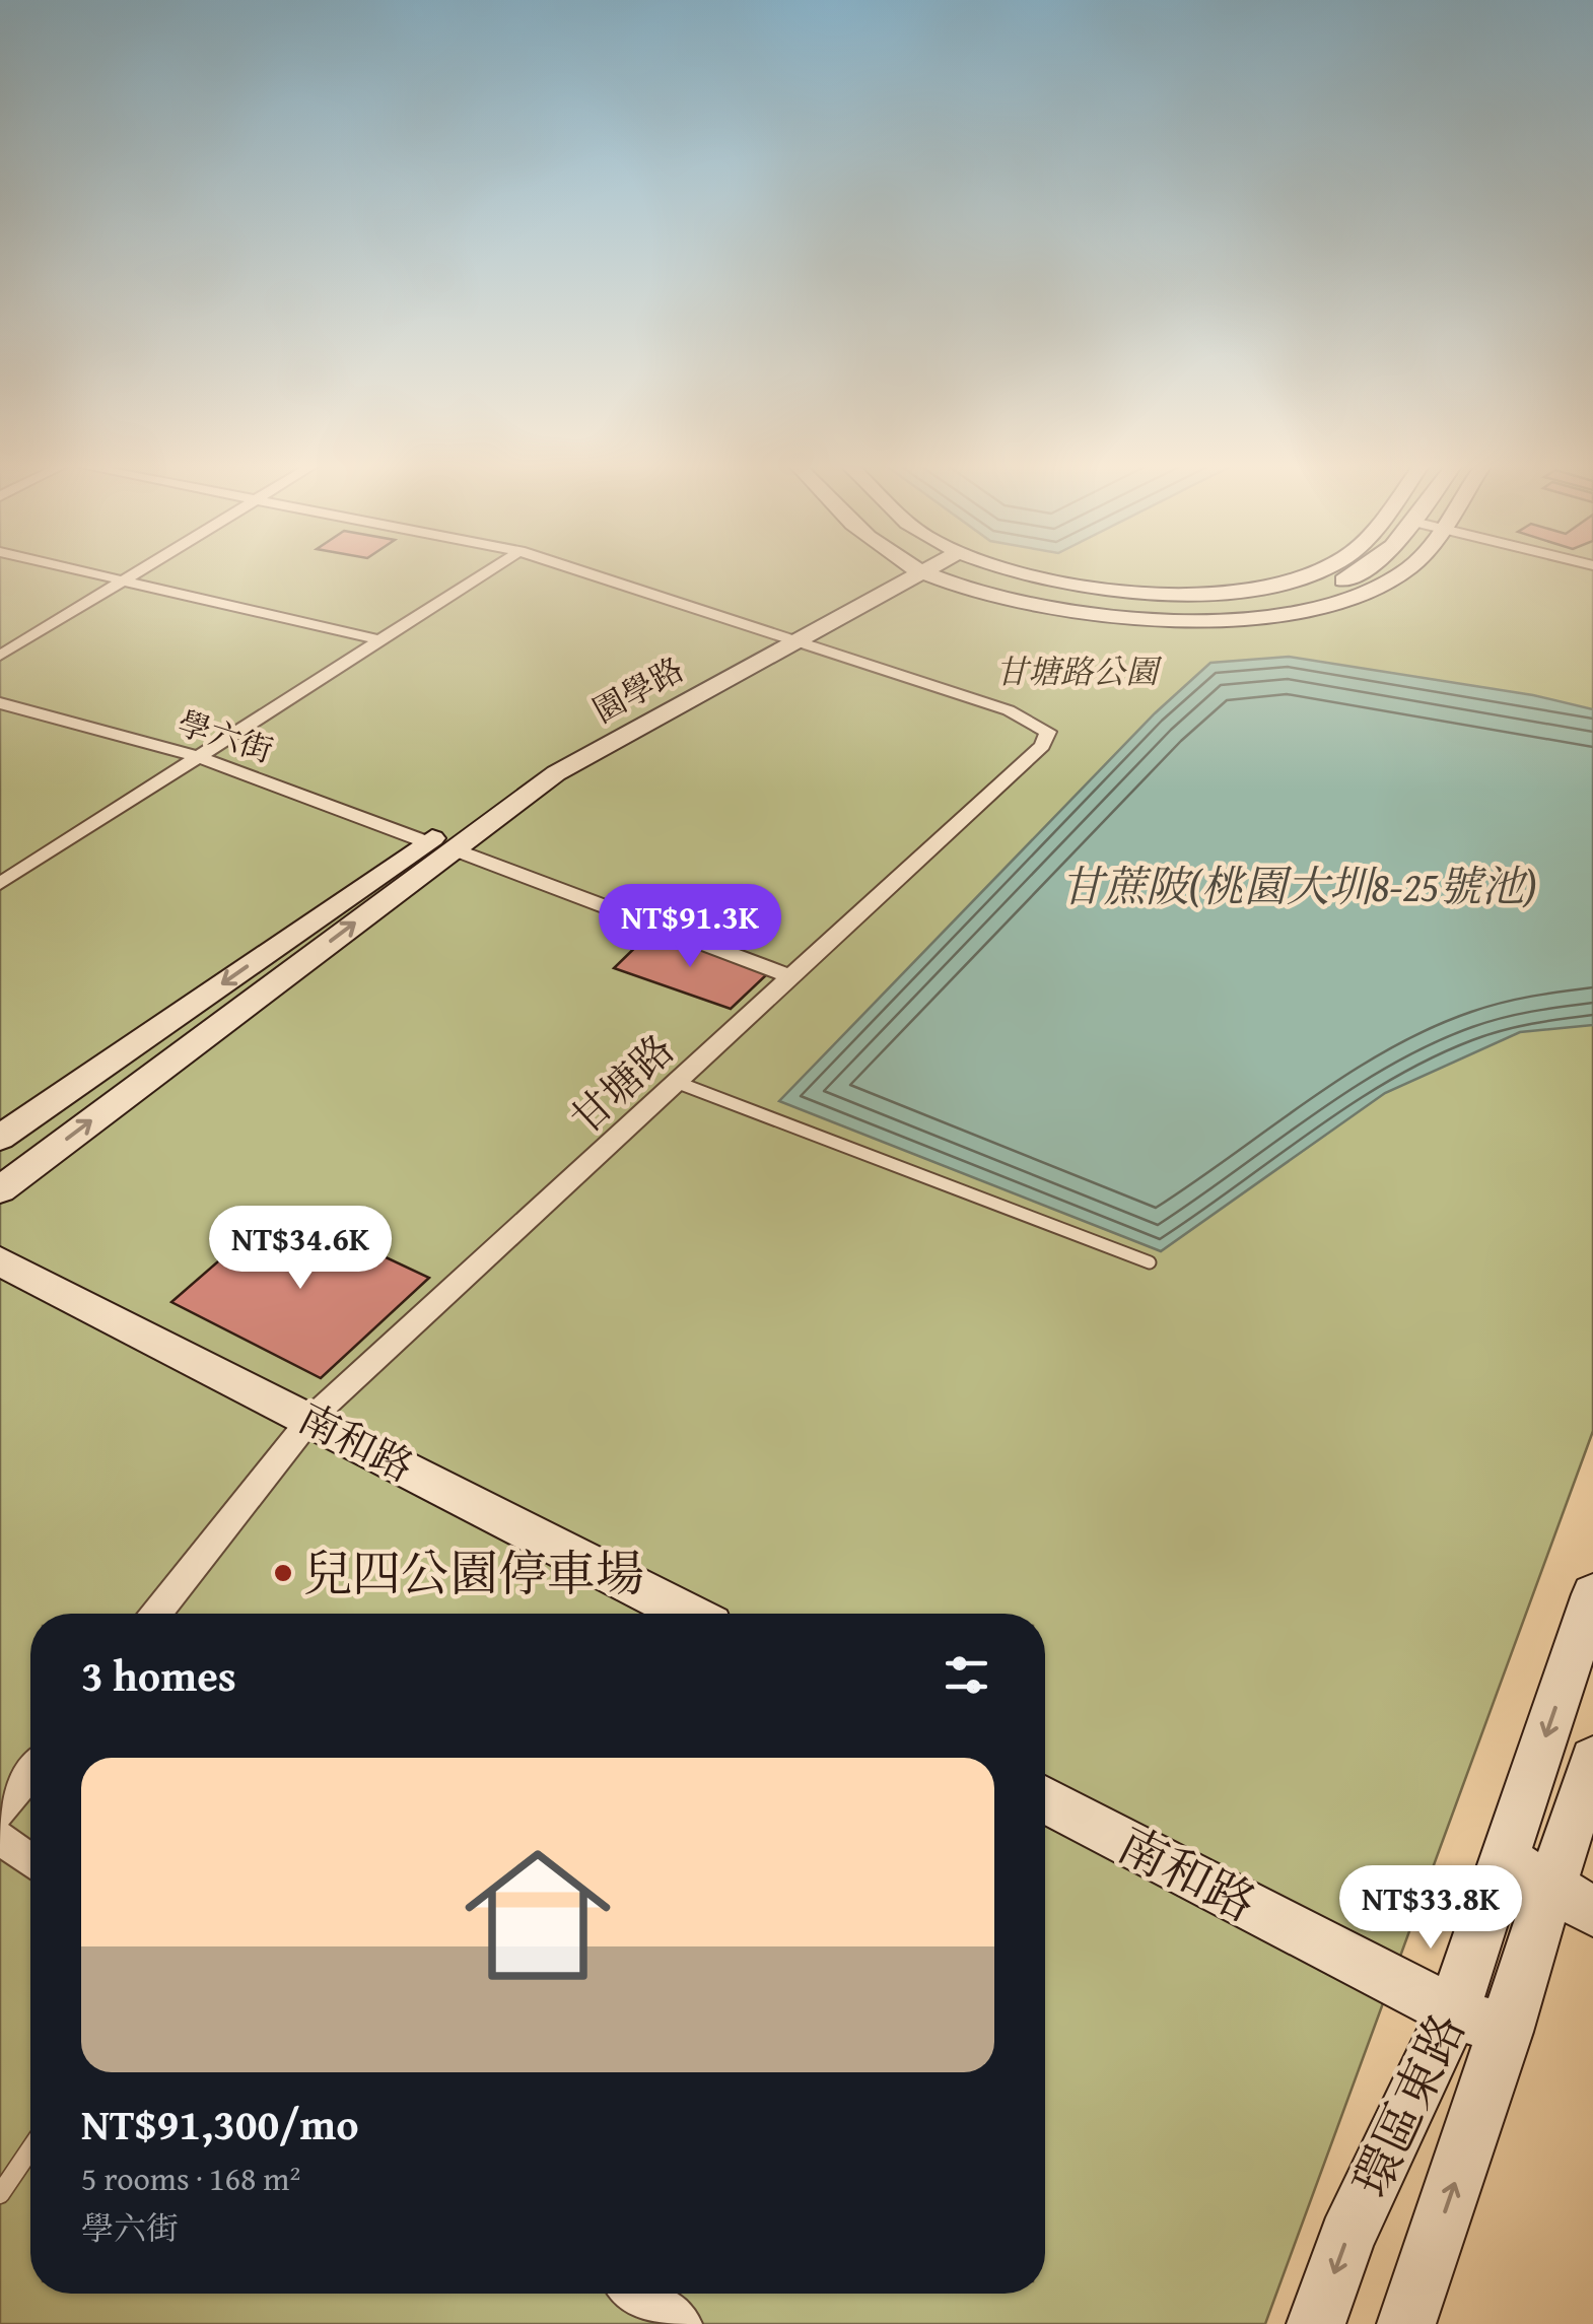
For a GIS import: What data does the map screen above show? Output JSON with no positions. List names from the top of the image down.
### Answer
{
  "streets": {
    "street": [
      "園學路",
      "學六街",
      "甘塘路",
      "南和路",
      "環區東路"
    ]
  },
  "crossings": [
    ["園學路", "學六街"],
    ["園學路", "甘塘路"],
    ["甘塘路", "南和路"],
    ["南和路", "環區東路"]
  ],
  "water": ["甘蔗陂(桃園大圳8-25號池)"],
  "parks": ["甘塘路公園"],
  "places": ["兒四公園停車場"],
  "page": {
    "price": ["NT$91.3K", "NT$34.6K", "NT$33.8K"],
    "heading": "3 homes",
    "list": [
      {
        "name": "NT$91,300/mo",
        "note": "5 rooms · 168 m² · 學六街"
      }
    ]
  }
}
